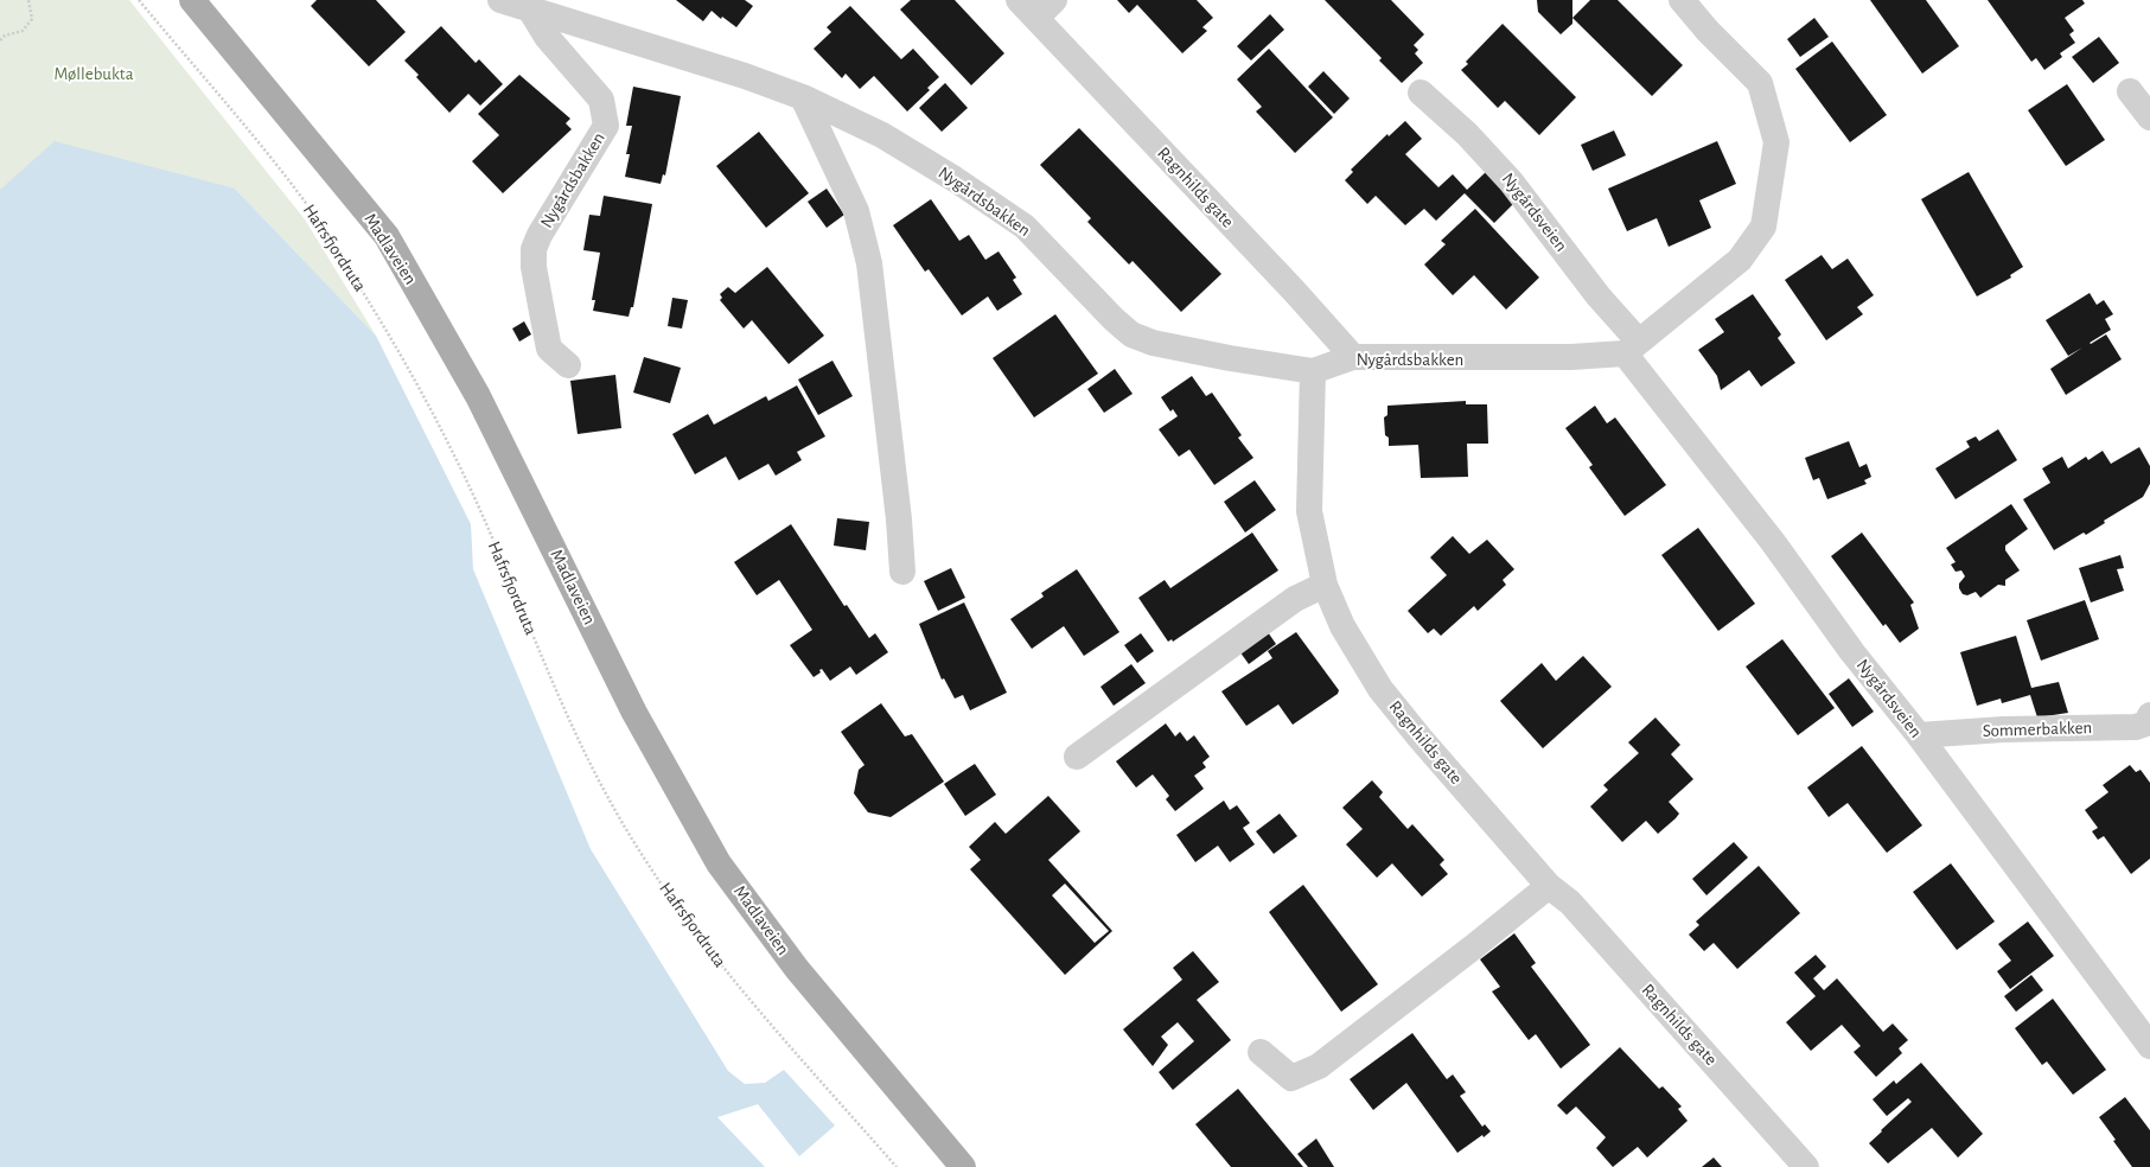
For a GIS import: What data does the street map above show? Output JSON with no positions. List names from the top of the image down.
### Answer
{
  "streets": {
    "main road": ["Madlaveien"],
    "street": [
      "Nygårdsbakken",
      "Ragnhilds gate",
      "Nygårdsveien",
      "Sommerbakken"
    ],
    "path": ["Hafrsfjordruta"]
  },
  "crossings": [
    ["Nygårdsbakken", "Ragnhilds gate"],
    ["Nygårdsbakken", "Nygårdsveien"],
    ["Nygårdsveien", "Sommerbakken"]
  ],
  "parks": ["Møllebukta"]
}
